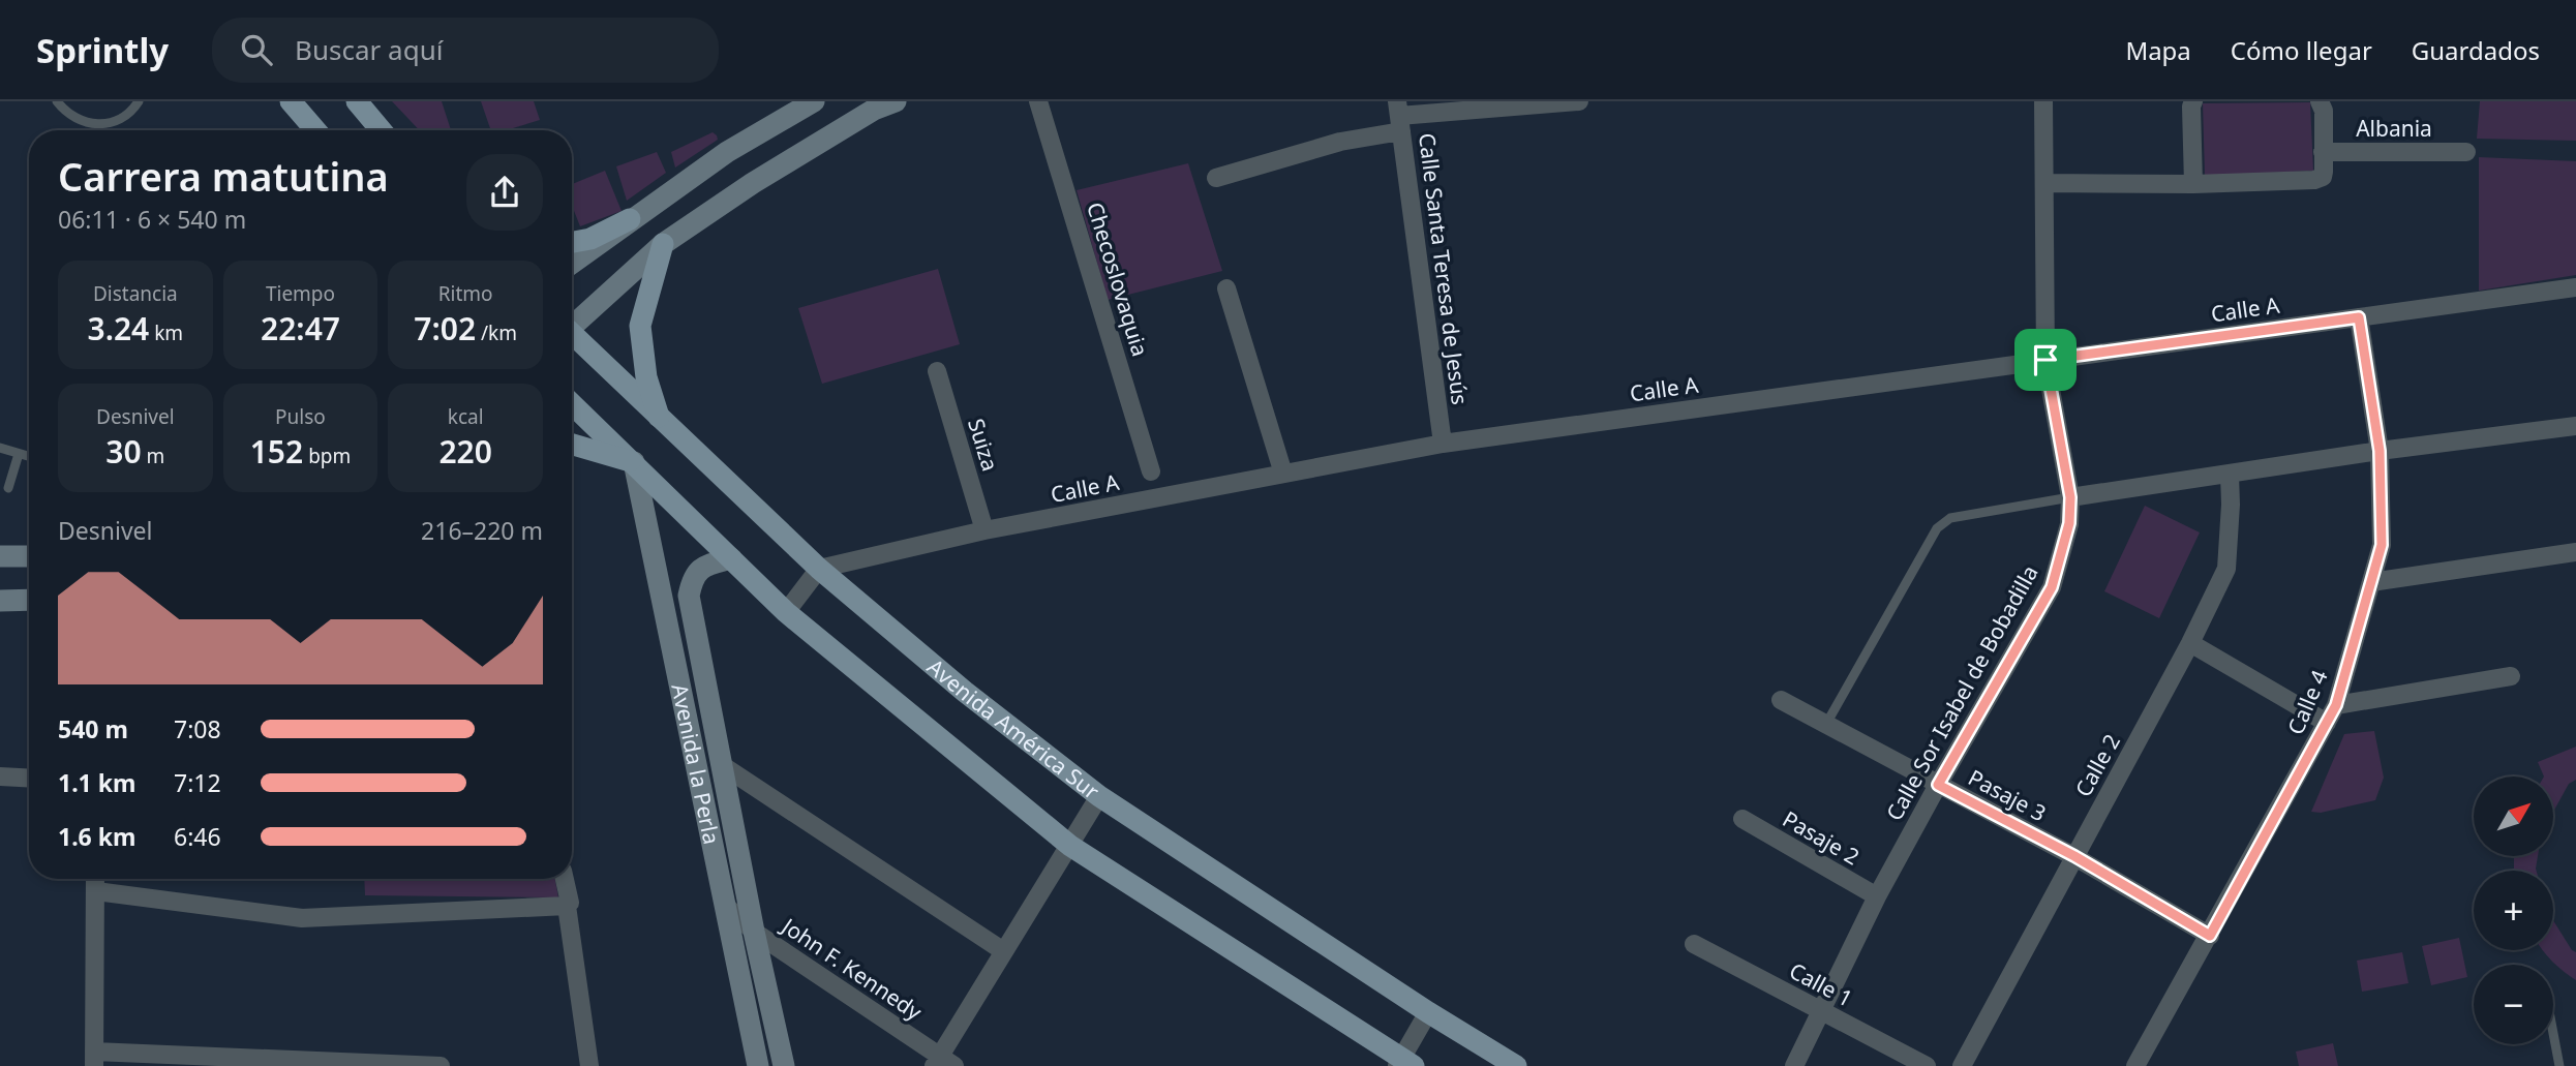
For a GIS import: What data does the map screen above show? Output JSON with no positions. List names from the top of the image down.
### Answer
{
  "streets": {
    "main road": ["Avenida América Sur"],
    "street": [
      "Albania",
      "Calle Santa Teresa de Jesús",
      "Checoslovaquia",
      "Calle A",
      "Suiza",
      "Calle Sor Isabel de Bobadilla",
      "Calle 4",
      "Avenida la Perla",
      "Calle 2",
      "Pasaje 3",
      "Pasaje 2",
      "John F. Kennedy",
      "Calle 1"
    ]
  },
  "crossings": [
    ["Calle Santa Teresa de Jesús", "Calle A"],
    ["Calle A", "Suiza"],
    ["Calle A", "Calle Sor Isabel de Bobadilla"],
    ["Calle A", "Calle 4"],
    ["Calle A", "Avenida América Sur"],
    ["Calle Sor Isabel de Bobadilla", "Pasaje 3"],
    ["Calle Sor Isabel de Bobadilla", "Pasaje 2"],
    ["Calle Sor Isabel de Bobadilla", "Calle 1"],
    ["Calle 4", "Pasaje 3"],
    ["Avenida la Perla", "John F. Kennedy"],
    ["Calle 2", "Pasaje 3"]
  ],
  "north": "top right",
  "page": {
    "header": "Sprintly",
    "search": "Buscar aquí",
    "nav": ["Mapa", "Cómo llegar", "Guardados"],
    "heading": ["Carrera matutina", "06:11 · 6 × 540 m"],
    "stats": [
      ["Distancia", "3.24 km"],
      ["Tiempo", "22:47"],
      ["Ritmo", "7:02 /km"],
      ["Desnivel", "30 m"],
      ["Pulso", "152 bpm"],
      ["kcal", "220"]
    ],
    "chart": ["Desnivel", "216–220 m"],
    "list": [
      {
        "name": "540 m",
        "note": "7:08"
      },
      {
        "name": "1.1 km",
        "note": "7:12"
      },
      {
        "name": "1.6 km",
        "note": "6:46"
      }
    ],
    "map_buttons": ["+", "−"]
  }
}
